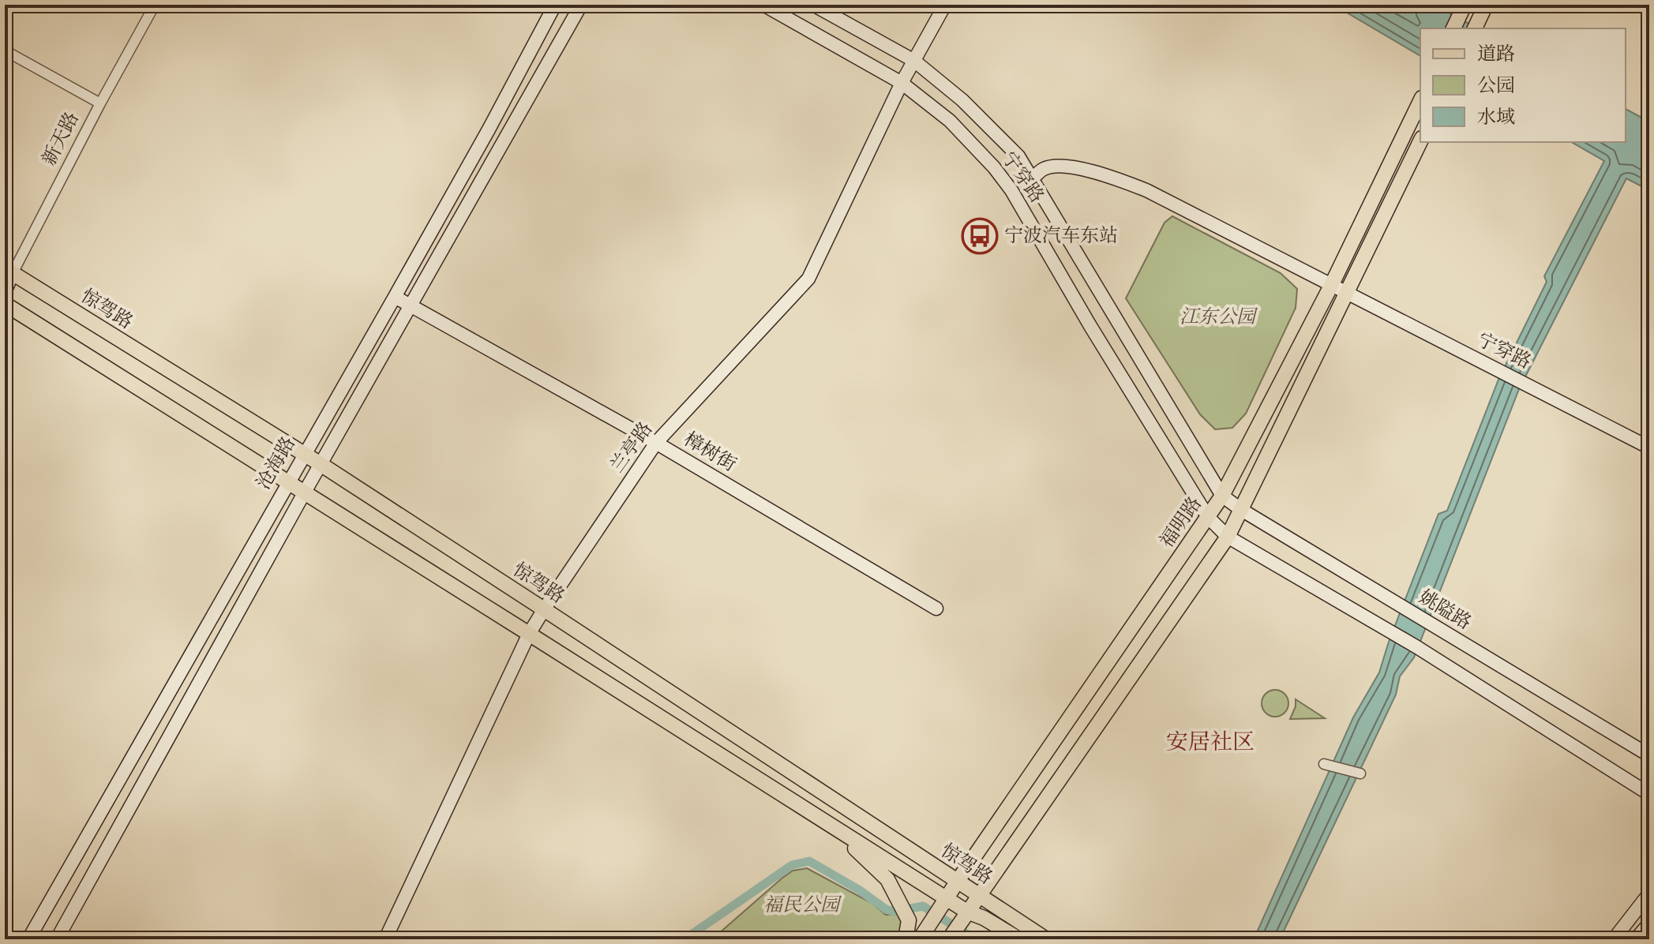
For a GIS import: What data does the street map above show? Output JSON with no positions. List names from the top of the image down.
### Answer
{
  "streets": {
    "main road": [
      "新天路",
      "宁穿路",
      "惊驾路",
      "兰亭路",
      "樟树街",
      "沧海路",
      "福明路",
      "姚隘路"
    ]
  },
  "crossings": [
    ["新天路", "惊驾路"],
    ["宁穿路", "兰亭路"],
    ["宁穿路", "福明路"],
    ["宁穿路", "姚隘路"],
    ["惊驾路", "兰亭路"],
    ["惊驾路", "沧海路"],
    ["惊驾路", "福明路"],
    ["兰亭路", "樟树街"],
    ["樟树街", "沧海路"],
    ["福明路", "姚隘路"]
  ],
  "districts": ["安居社区"],
  "parks": ["江东公园", "福民公园"],
  "places": {
    "bus stop": ["宁波汽车东站"]
  },
  "legend": ["道路", "公园", "水域"]
}
